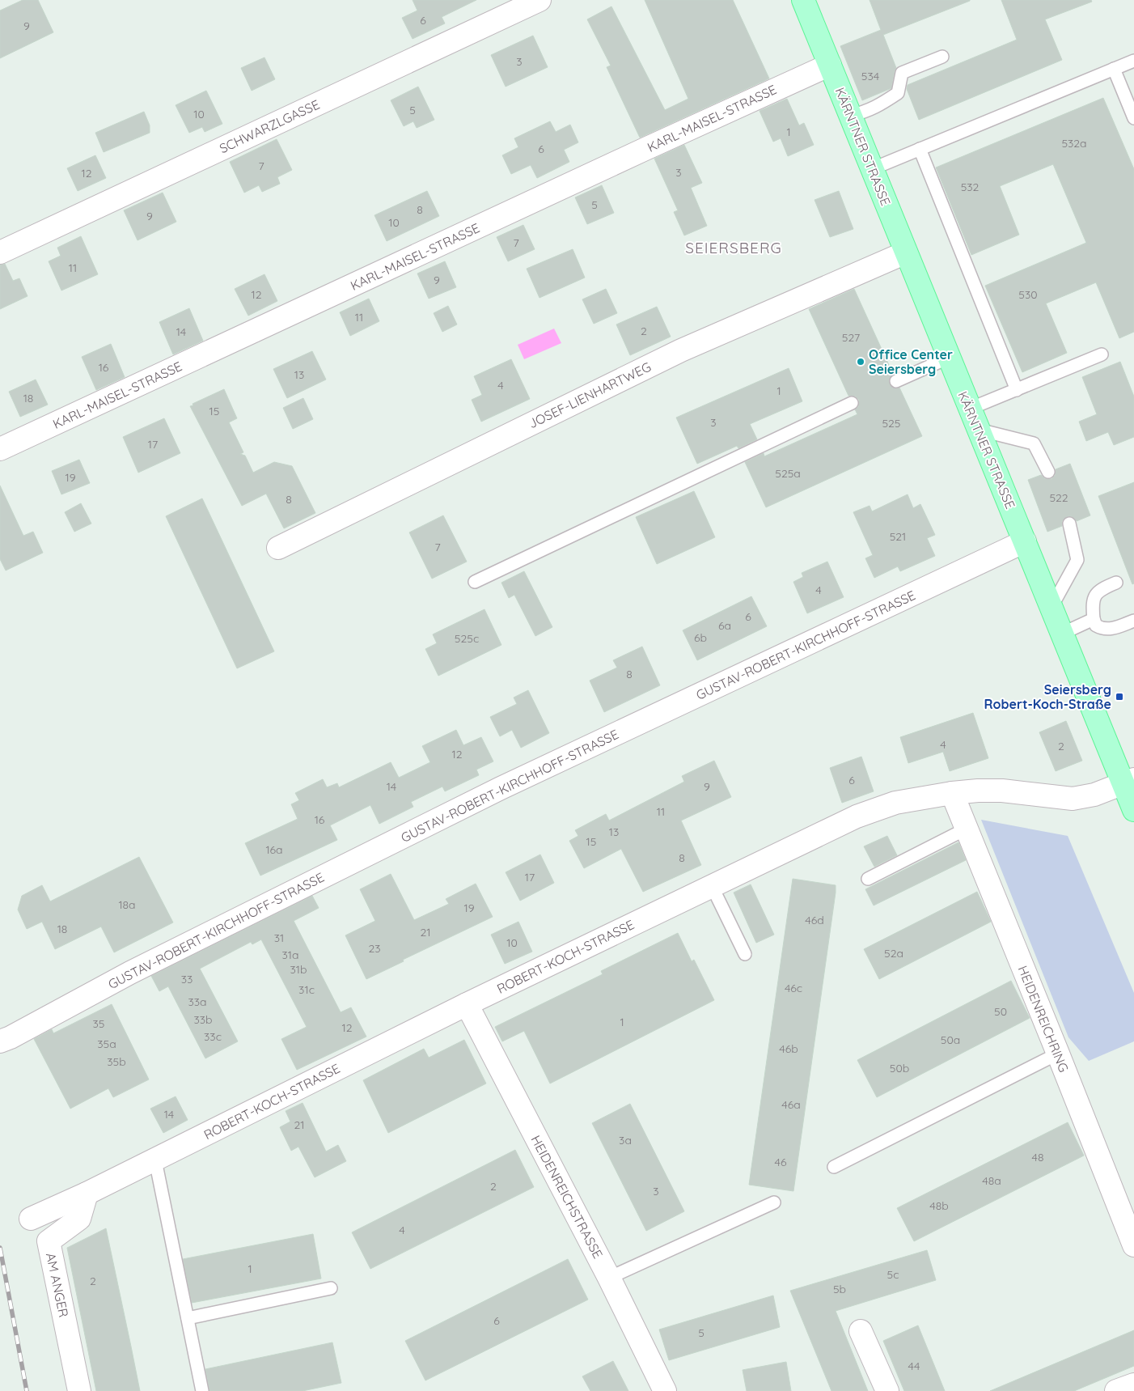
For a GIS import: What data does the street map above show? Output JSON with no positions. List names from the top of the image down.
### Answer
{
  "streets": {
    "main road": ["KÄRNTNER STRASSE"],
    "street": [
      "KARL-MAISEL-STRASSE",
      "SCHWARZLGASSE",
      "JOSEF-LIENHARTWEG",
      "GUSTAV-ROBERT-KIRCHHOFF-STRASSE",
      "ROBERT-KOCH-STRASSE",
      "HEIDENREICHRING",
      "HEIDENREICHSTRASSE",
      "AM ANGER"
    ]
  },
  "crossings": [
    ["KARL-MAISEL-STRASSE", "KÄRNTNER STRASSE"],
    ["KÄRNTNER STRASSE", "JOSEF-LIENHARTWEG"],
    ["KÄRNTNER STRASSE", "GUSTAV-ROBERT-KIRCHHOFF-STRASSE"],
    ["KÄRNTNER STRASSE", "ROBERT-KOCH-STRASSE"],
    ["ROBERT-KOCH-STRASSE", "HEIDENREICHRING"],
    ["ROBERT-KOCH-STRASSE", "HEIDENREICHSTRASSE"],
    ["ROBERT-KOCH-STRASSE", "AM ANGER"]
  ],
  "districts": ["SEIERSBERG"],
  "places": {
    "other": ["Office Center Seiersberg"],
    "transit": ["Seiersberg Robert-Koch-Straße"]
  },
  "house_numbers": [
    "6",
    "9",
    "3",
    "534",
    "5",
    "10",
    "1",
    "532a",
    "6",
    "7",
    "3",
    "12",
    "532",
    "5",
    "8",
    "9",
    "10",
    "7",
    "11",
    "9",
    "12",
    "530",
    "11",
    "2",
    "14",
    "527",
    "16",
    "13",
    "4",
    "1",
    "18",
    "15",
    "3",
    "525",
    "17",
    "525a",
    "19",
    "522",
    "8",
    "521",
    "7",
    "4",
    "6",
    "6a",
    "6b",
    "525c",
    "8",
    "4",
    "2",
    "12",
    "6",
    "14",
    "9",
    "11",
    "16",
    "13",
    "15",
    "16a",
    "8",
    "17",
    "18a",
    "19",
    "46d",
    "18",
    "21",
    "31",
    "10",
    "23",
    "52a",
    "31a",
    "31b",
    "33",
    "46c",
    "31c",
    "33a",
    "50",
    "33b",
    "1",
    "35",
    "12",
    "33c",
    "50a",
    "35a",
    "46b",
    "35b",
    "50b",
    "46a",
    "14",
    "21",
    "3a",
    "48",
    "46",
    "48a",
    "2",
    "3",
    "48b",
    "4",
    "1",
    "5c",
    "2",
    "5b",
    "6",
    "5",
    "44"
  ]
}
